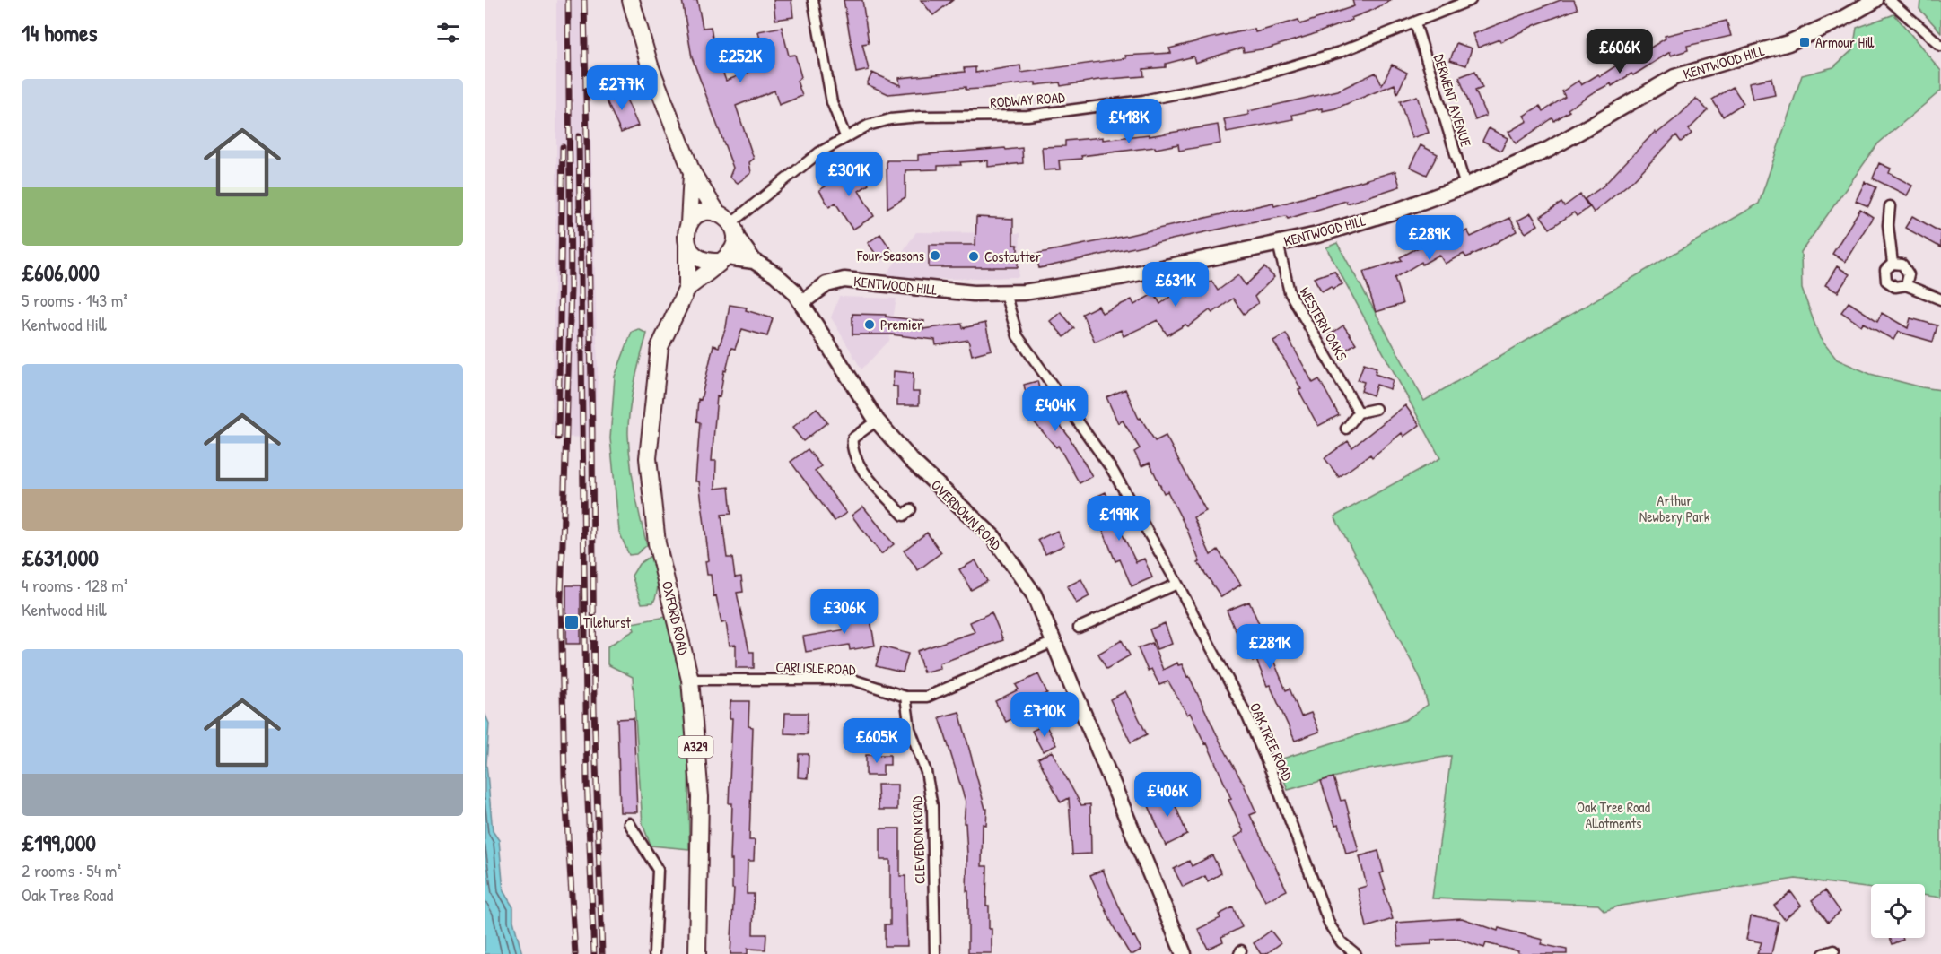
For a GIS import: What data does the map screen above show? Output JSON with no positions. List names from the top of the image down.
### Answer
{
  "streets": {
    "main road": ["OXFORD ROAD", "A329"],
    "street": [
      "KENTWOOD HILL",
      "RODWAY ROAD",
      "DERWENT AVENUE",
      "WESTERN OAKS",
      "OVERDOWN ROAD",
      "CARLISLE ROAD",
      "OAK TREE ROAD",
      "CLEVEDON ROAD"
    ]
  },
  "crossings": [
    ["KENTWOOD HILL", "DERWENT AVENUE"],
    ["KENTWOOD HILL", "WESTERN OAKS"],
    ["KENTWOOD HILL", "OVERDOWN ROAD"],
    ["KENTWOOD HILL", "OAK TREE ROAD"],
    ["RODWAY ROAD", "DERWENT AVENUE"],
    ["RODWAY ROAD", "OVERDOWN ROAD"],
    ["RODWAY ROAD", "OXFORD ROAD"],
    ["OVERDOWN ROAD", "OXFORD ROAD"],
    ["OVERDOWN ROAD", "CARLISLE ROAD"],
    ["OXFORD ROAD", "CARLISLE ROAD"],
    ["CARLISLE ROAD", "CLEVEDON ROAD"]
  ],
  "parks": ["Arthur Newbery Park", "Oak Tree Road Allotments"],
  "places": {
    "transit": ["Armour Hill", "Tilehurst"],
    "other": ["Four Seasons", "Costcutter", "Premier"]
  },
  "page": {
    "heading": "14 homes",
    "price": [
      "£606K",
      "£252K",
      "£277K",
      "£418K",
      "£301K",
      "£289K",
      "£631K",
      "£404K",
      "£199K",
      "£306K",
      "£281K",
      "£710K",
      "£605K",
      "£406K"
    ],
    "list": [
      {
        "name": "£606,000",
        "note": "5 rooms · 143 m² · Kentwood Hill"
      },
      {
        "name": "£631,000",
        "note": "4 rooms · 128 m² · Kentwood Hill"
      },
      {
        "name": "£199,000",
        "note": "2 rooms · 54 m² · Oak Tree Road"
      }
    ]
  }
}
